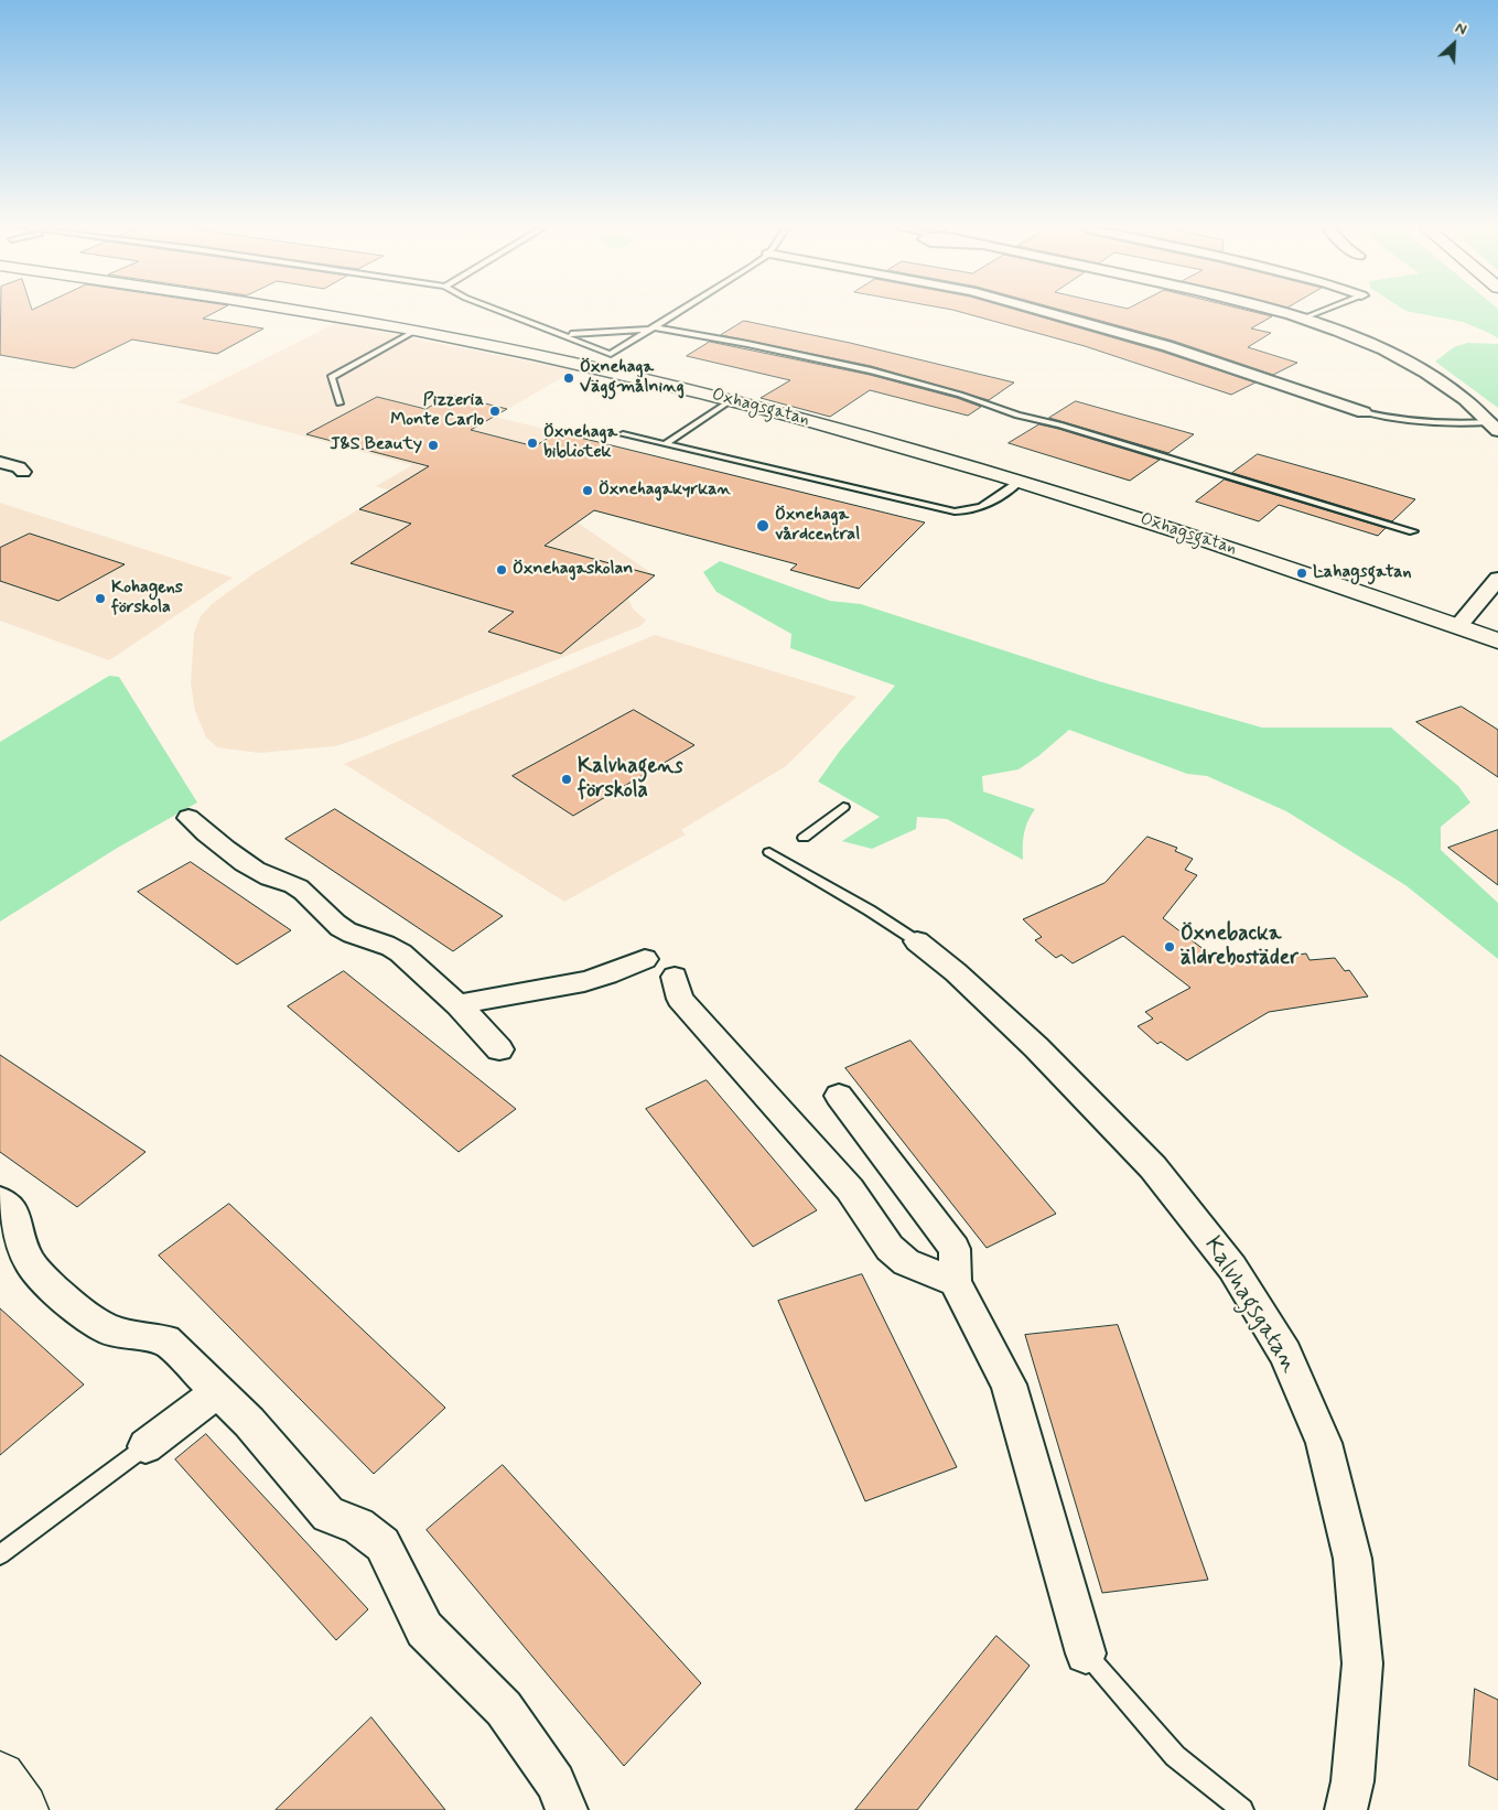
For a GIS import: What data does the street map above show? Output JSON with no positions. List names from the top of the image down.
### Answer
{
  "streets": {
    "street": ["Oxhagsgatan", "Kalvhagsgatan"]
  },
  "places": [
    "Öxnehaga Väggmålning",
    "Pizzeria Monte Carlo",
    "Öxnehaga bibliotek",
    "J&S Beauty",
    "Öxnehagakyrkan",
    "Öxnehaga vårdcentral",
    "Öxnehagaskolan",
    "Lahagsgatan",
    "Kohagens förskola",
    "Kalvhagens förskola",
    "Öxnebacka äldrebostäder"
  ],
  "north": "top right"
}
